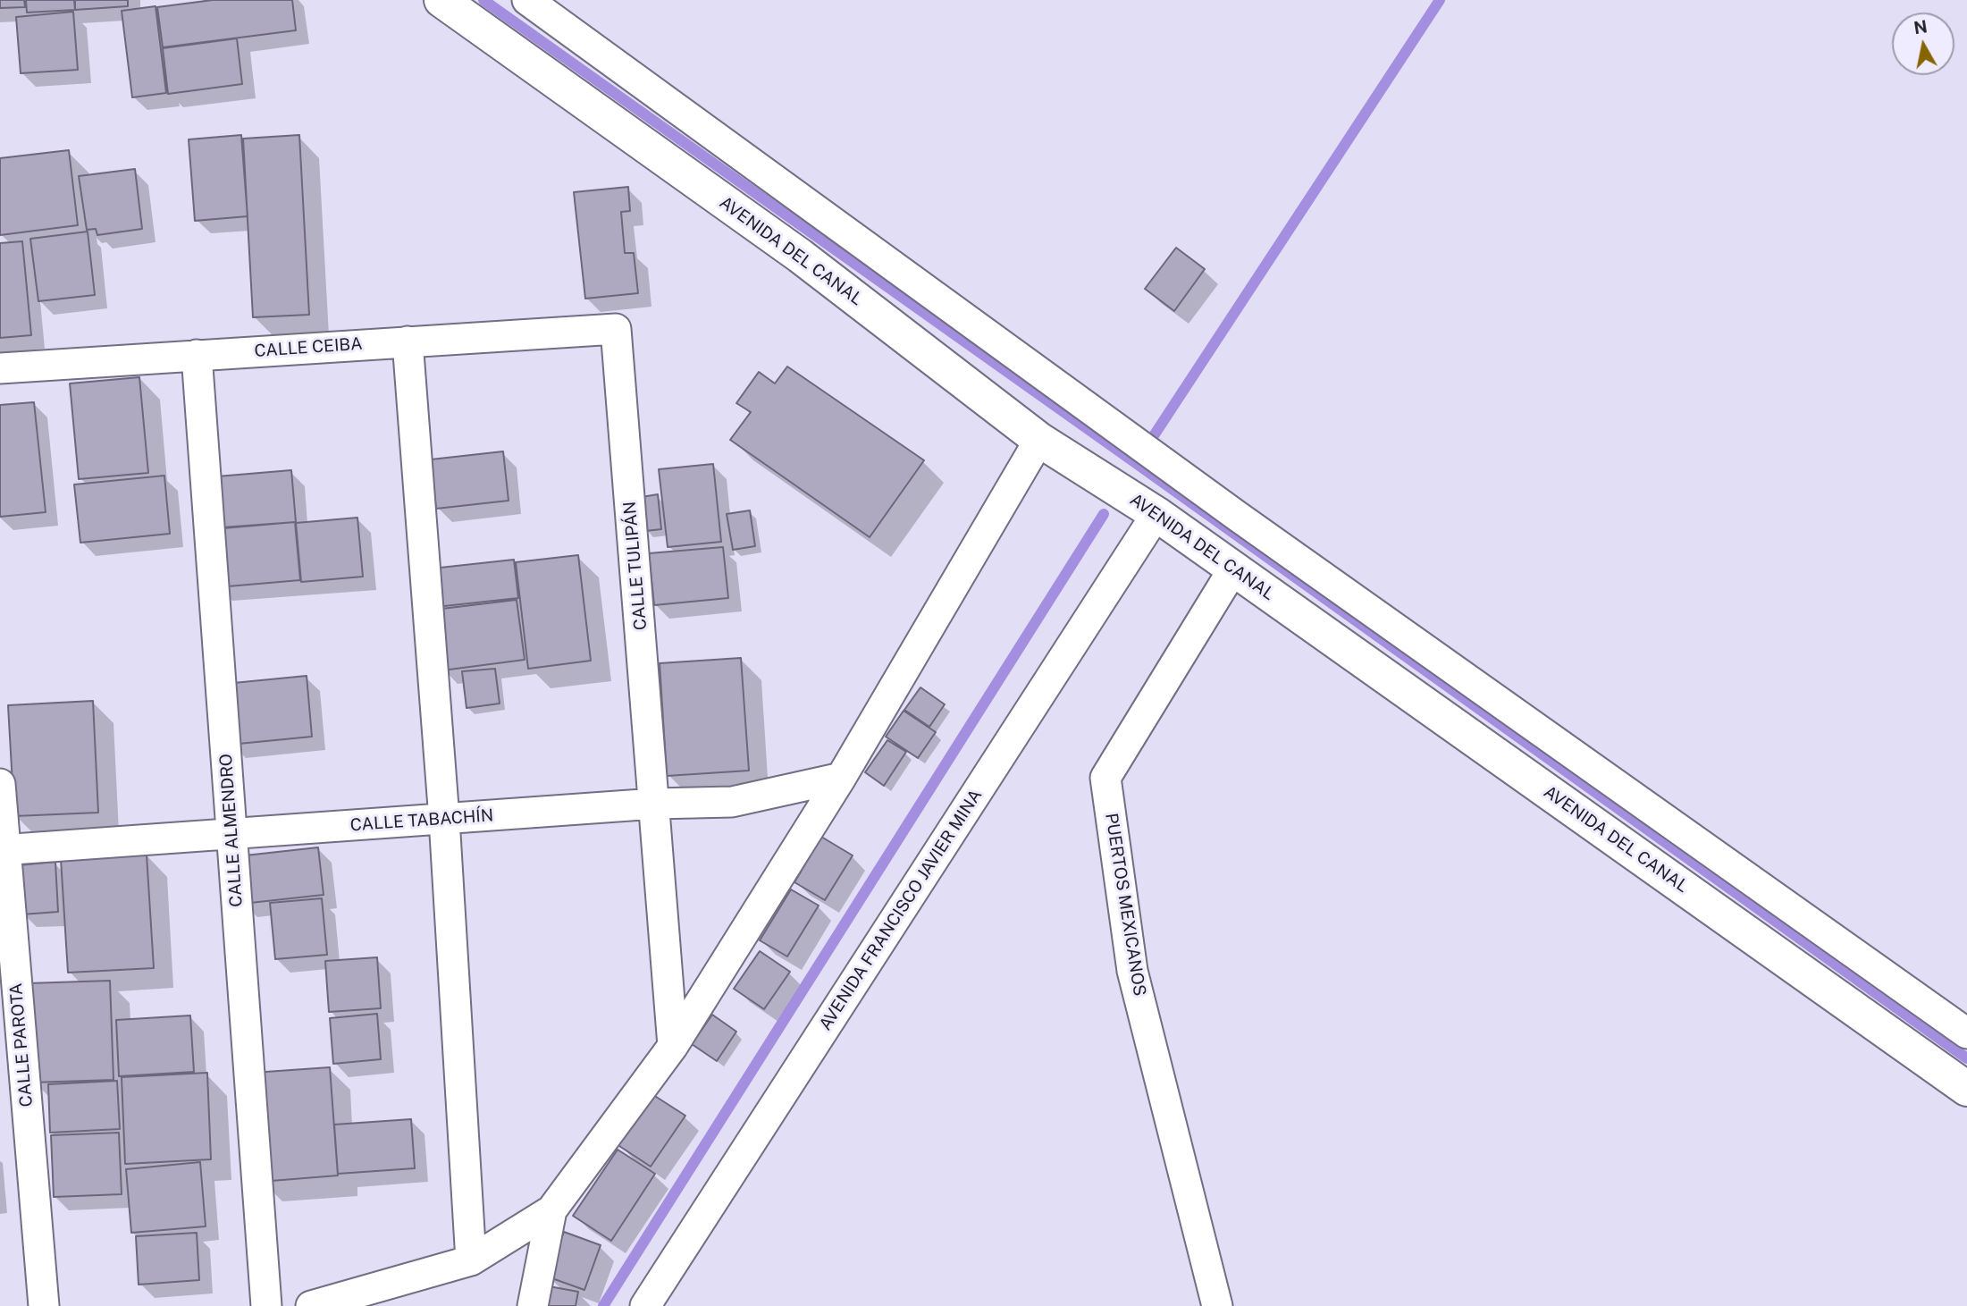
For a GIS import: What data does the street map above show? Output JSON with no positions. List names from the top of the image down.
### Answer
{
  "streets": {
    "street": [
      "AVENIDA DEL CANAL",
      "CALLE CEIBA",
      "CALLE TULIPÁN",
      "CALLE TABACHÍN",
      "CALLE ALMENDRO",
      "PUERTOS MEXICANOS",
      "AVENIDA FRANCISCO JAVIER MINA",
      "CALLE PAROTA"
    ]
  },
  "crossings": [
    ["AVENIDA DEL CANAL", "PUERTOS MEXICANOS"],
    ["AVENIDA DEL CANAL", "AVENIDA FRANCISCO JAVIER MINA"],
    ["CALLE CEIBA", "CALLE TULIPÁN"],
    ["CALLE CEIBA", "CALLE ALMENDRO"],
    ["CALLE TULIPÁN", "CALLE TABACHÍN"],
    ["CALLE TABACHÍN", "CALLE ALMENDRO"],
    ["CALLE TABACHÍN", "CALLE PAROTA"]
  ],
  "north": "top"
}
